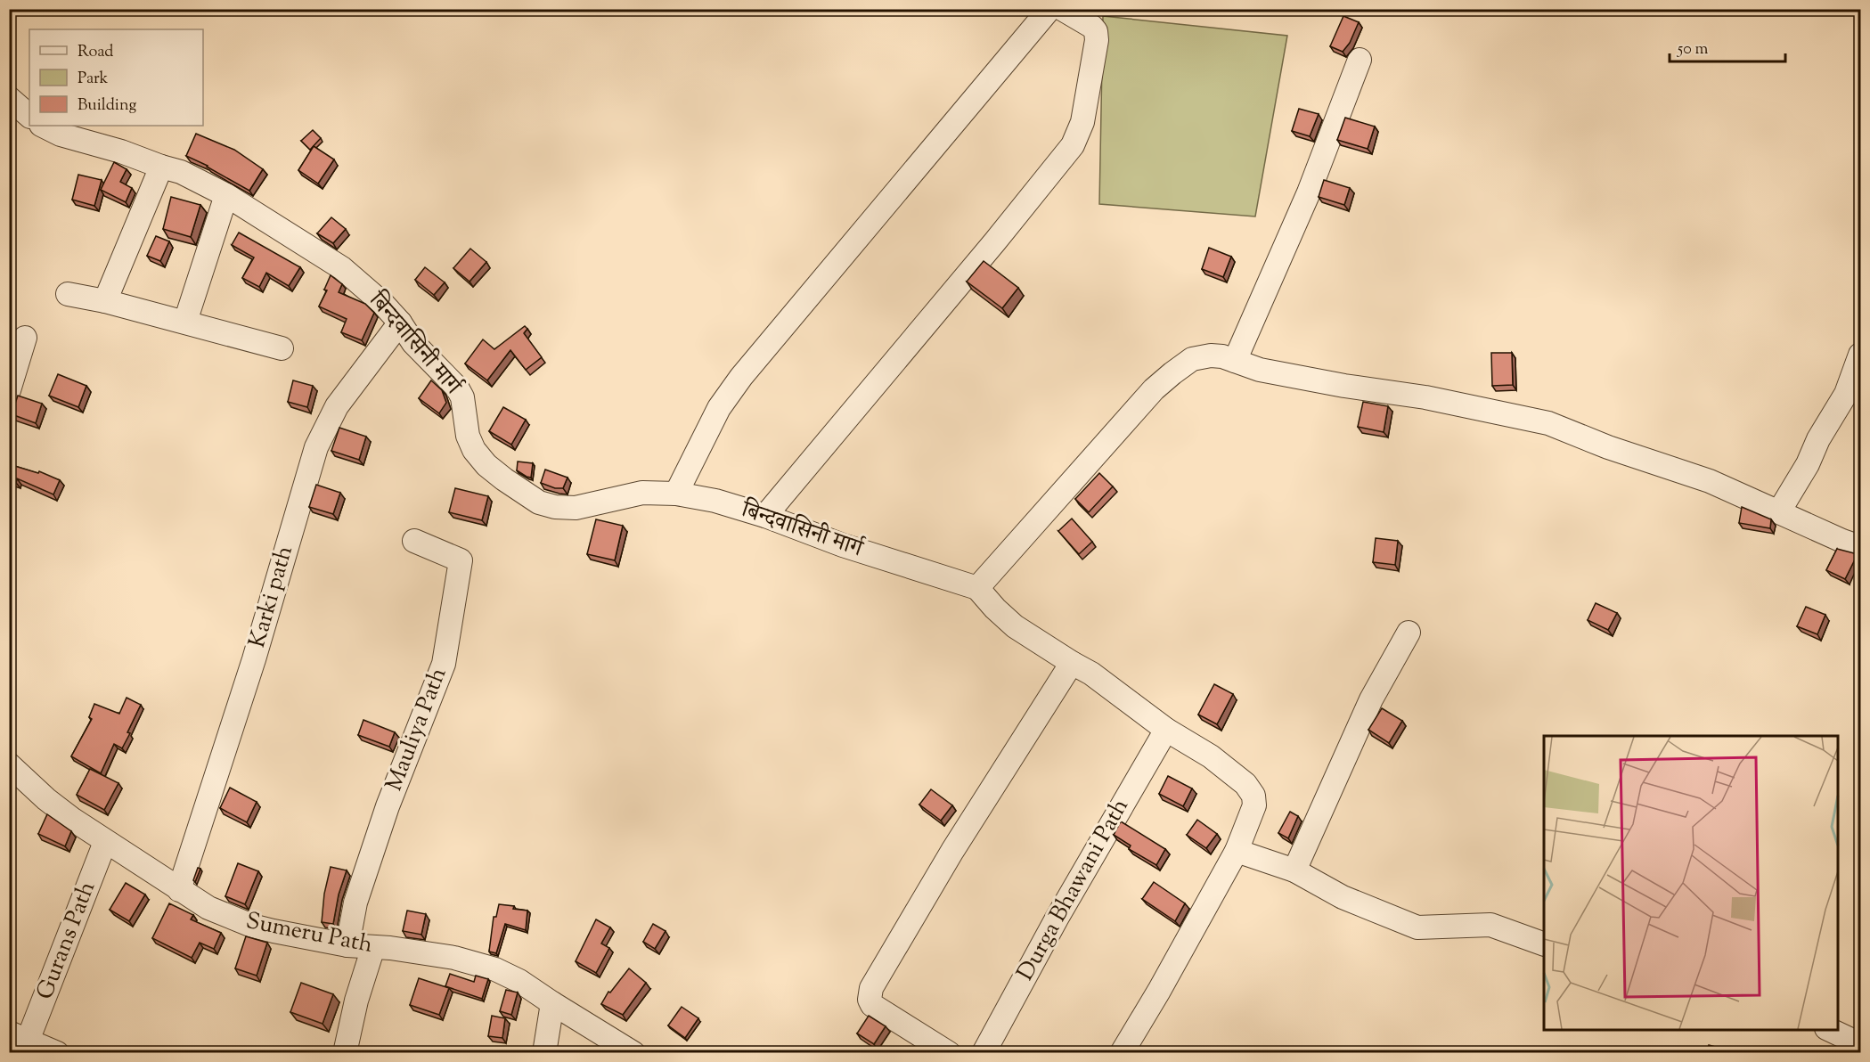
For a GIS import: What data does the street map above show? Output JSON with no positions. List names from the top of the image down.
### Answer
{
  "streets": {
    "street": [
      "बिन्दवासिनी मार्ग",
      "Karki path",
      "Mauliya Path",
      "Durga Bhawani Path",
      "Sumeru Path",
      "Gurans Path"
    ]
  },
  "crossings": [
    ["बिन्दवासिनी मार्ग", "Karki path"],
    ["Karki path", "Sumeru Path"],
    ["Mauliya Path", "Sumeru Path"],
    ["Sumeru Path", "Gurans Path"]
  ],
  "legend": ["Road", "Park", "Building"],
  "scale_bar": "50 m"
}
